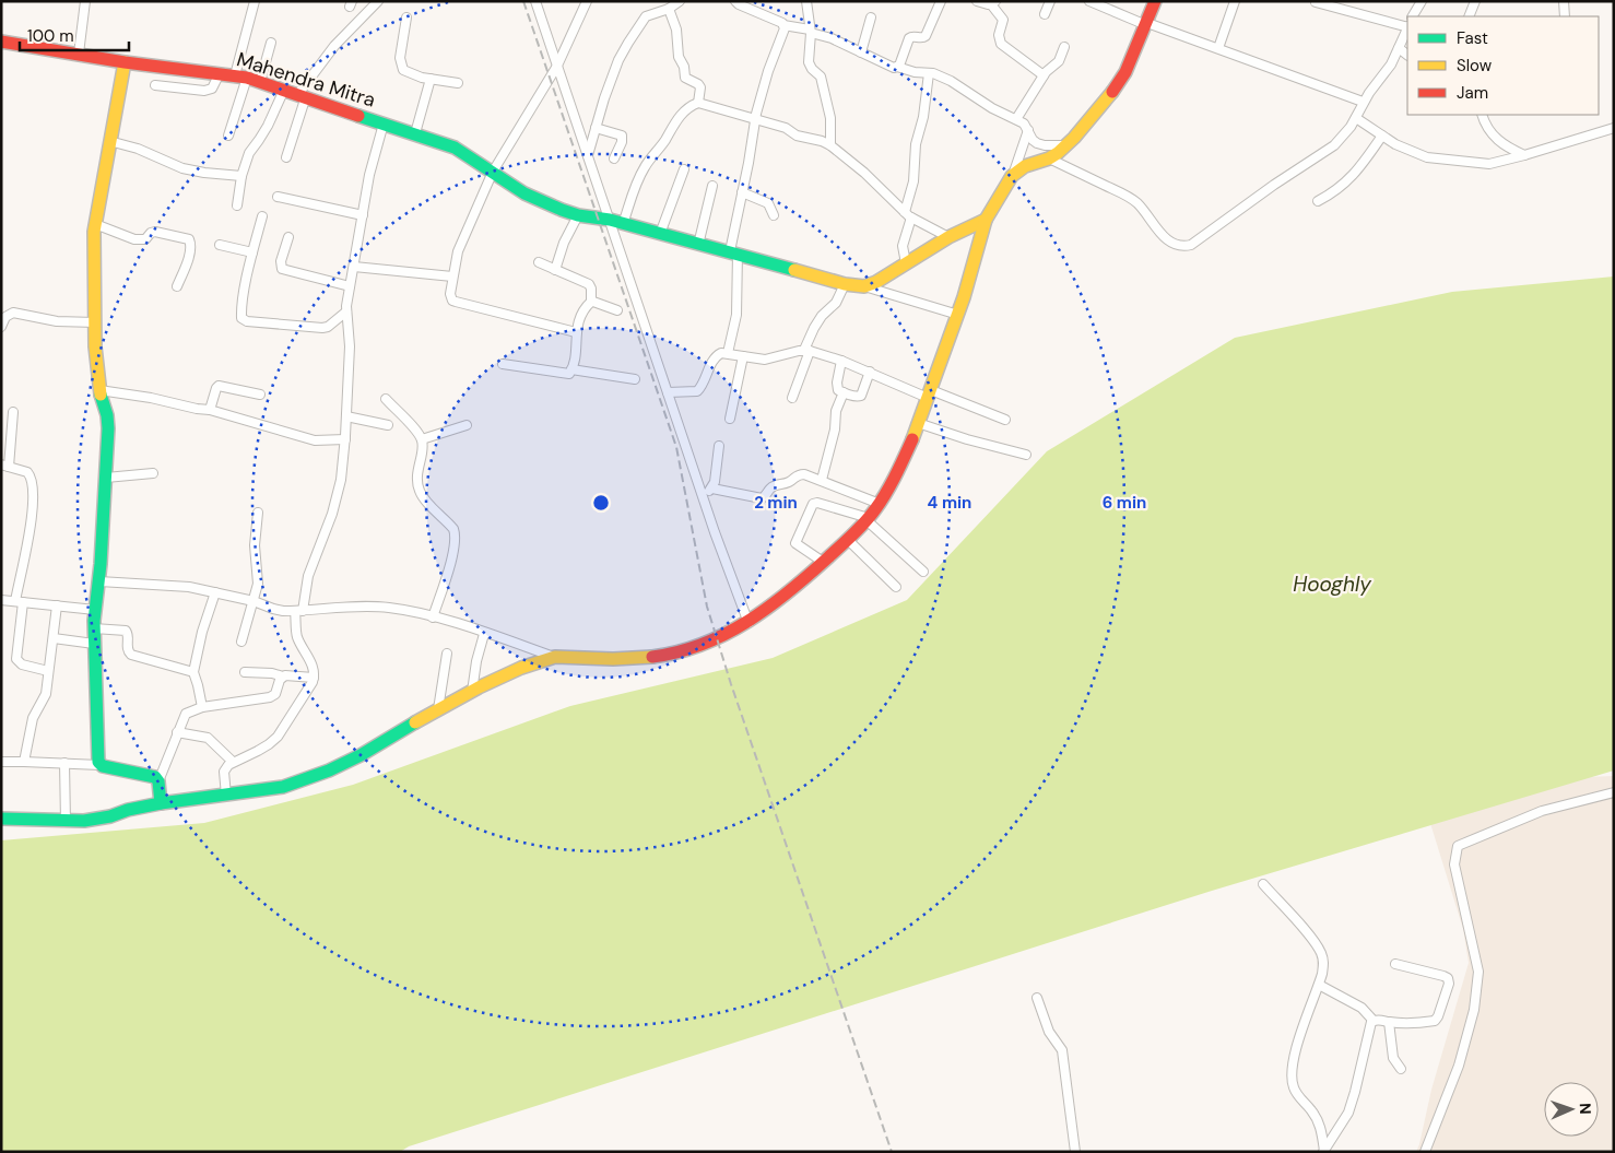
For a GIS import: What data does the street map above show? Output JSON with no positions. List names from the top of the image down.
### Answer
{
  "streets": {
    "street": ["Mahendra Mitra"]
  },
  "water": ["Hooghly"],
  "legend": ["Fast", "Slow", "Jam"],
  "scale_bar": "100 m",
  "north": "right",
  "rings": ["2 min", "4 min", "6 min"]
}
